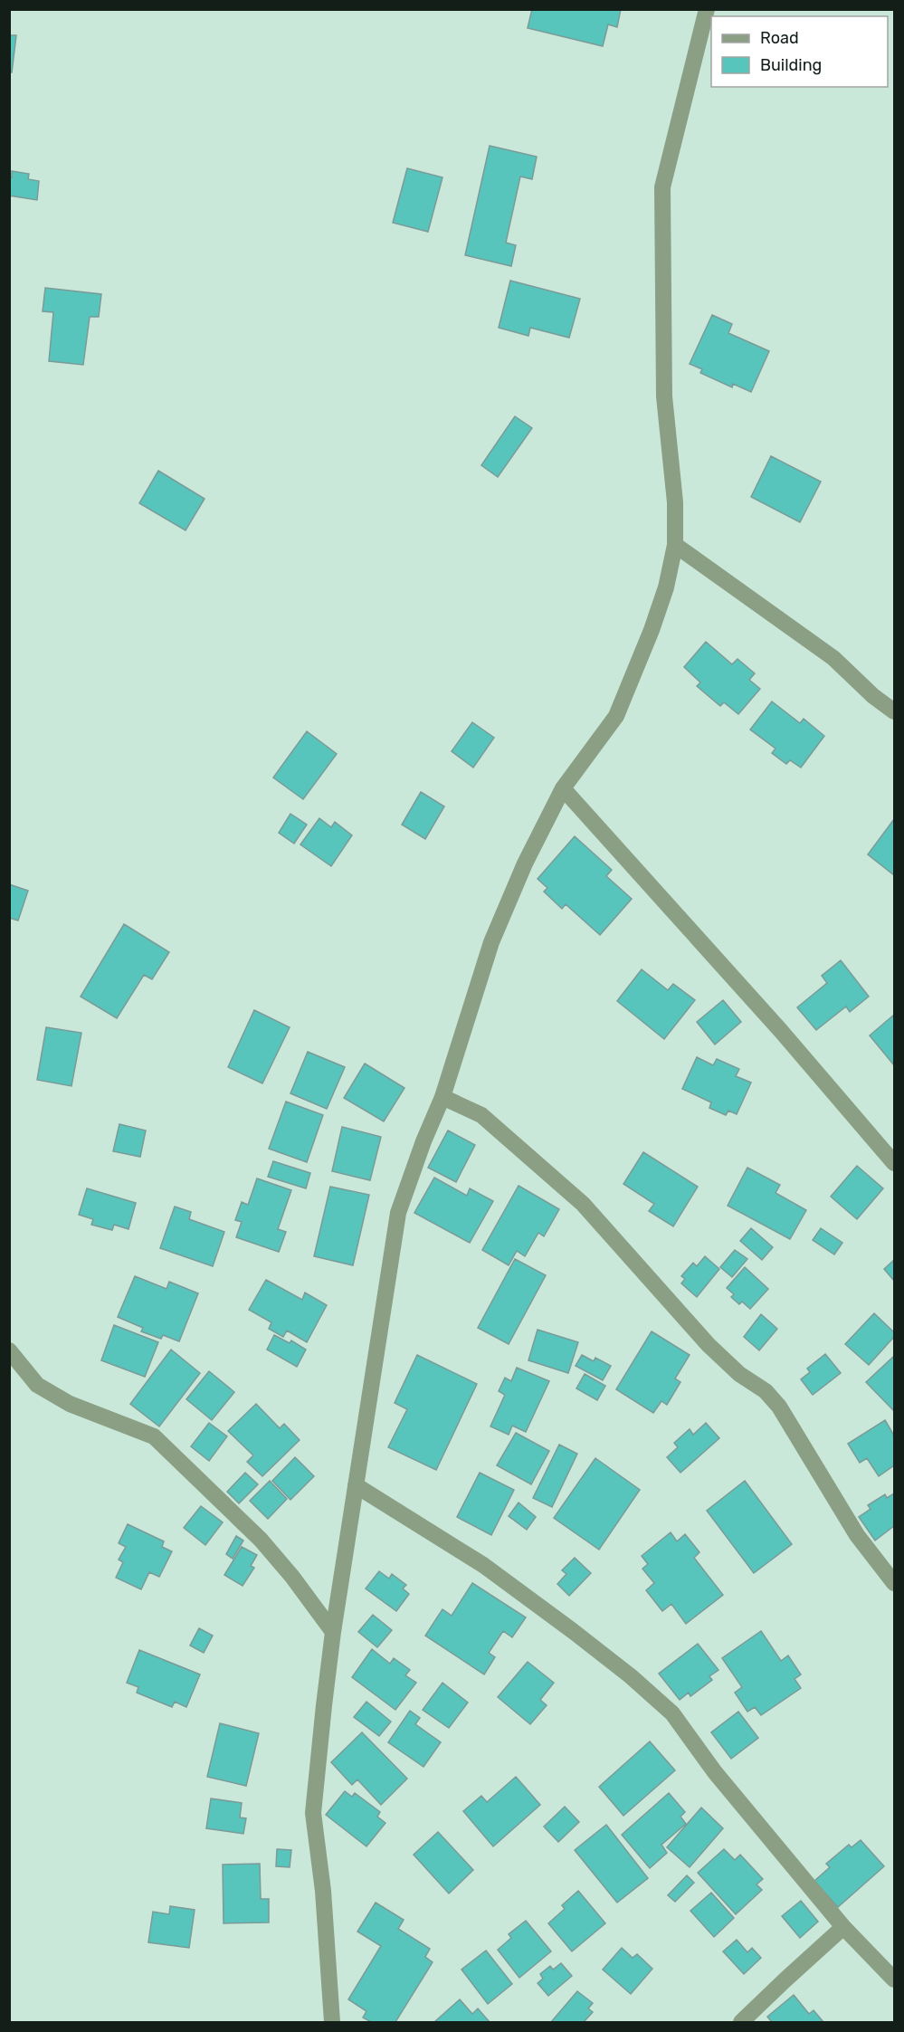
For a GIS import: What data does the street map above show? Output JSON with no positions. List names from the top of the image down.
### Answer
{
  "legend": ["Road", "Building"]
}
